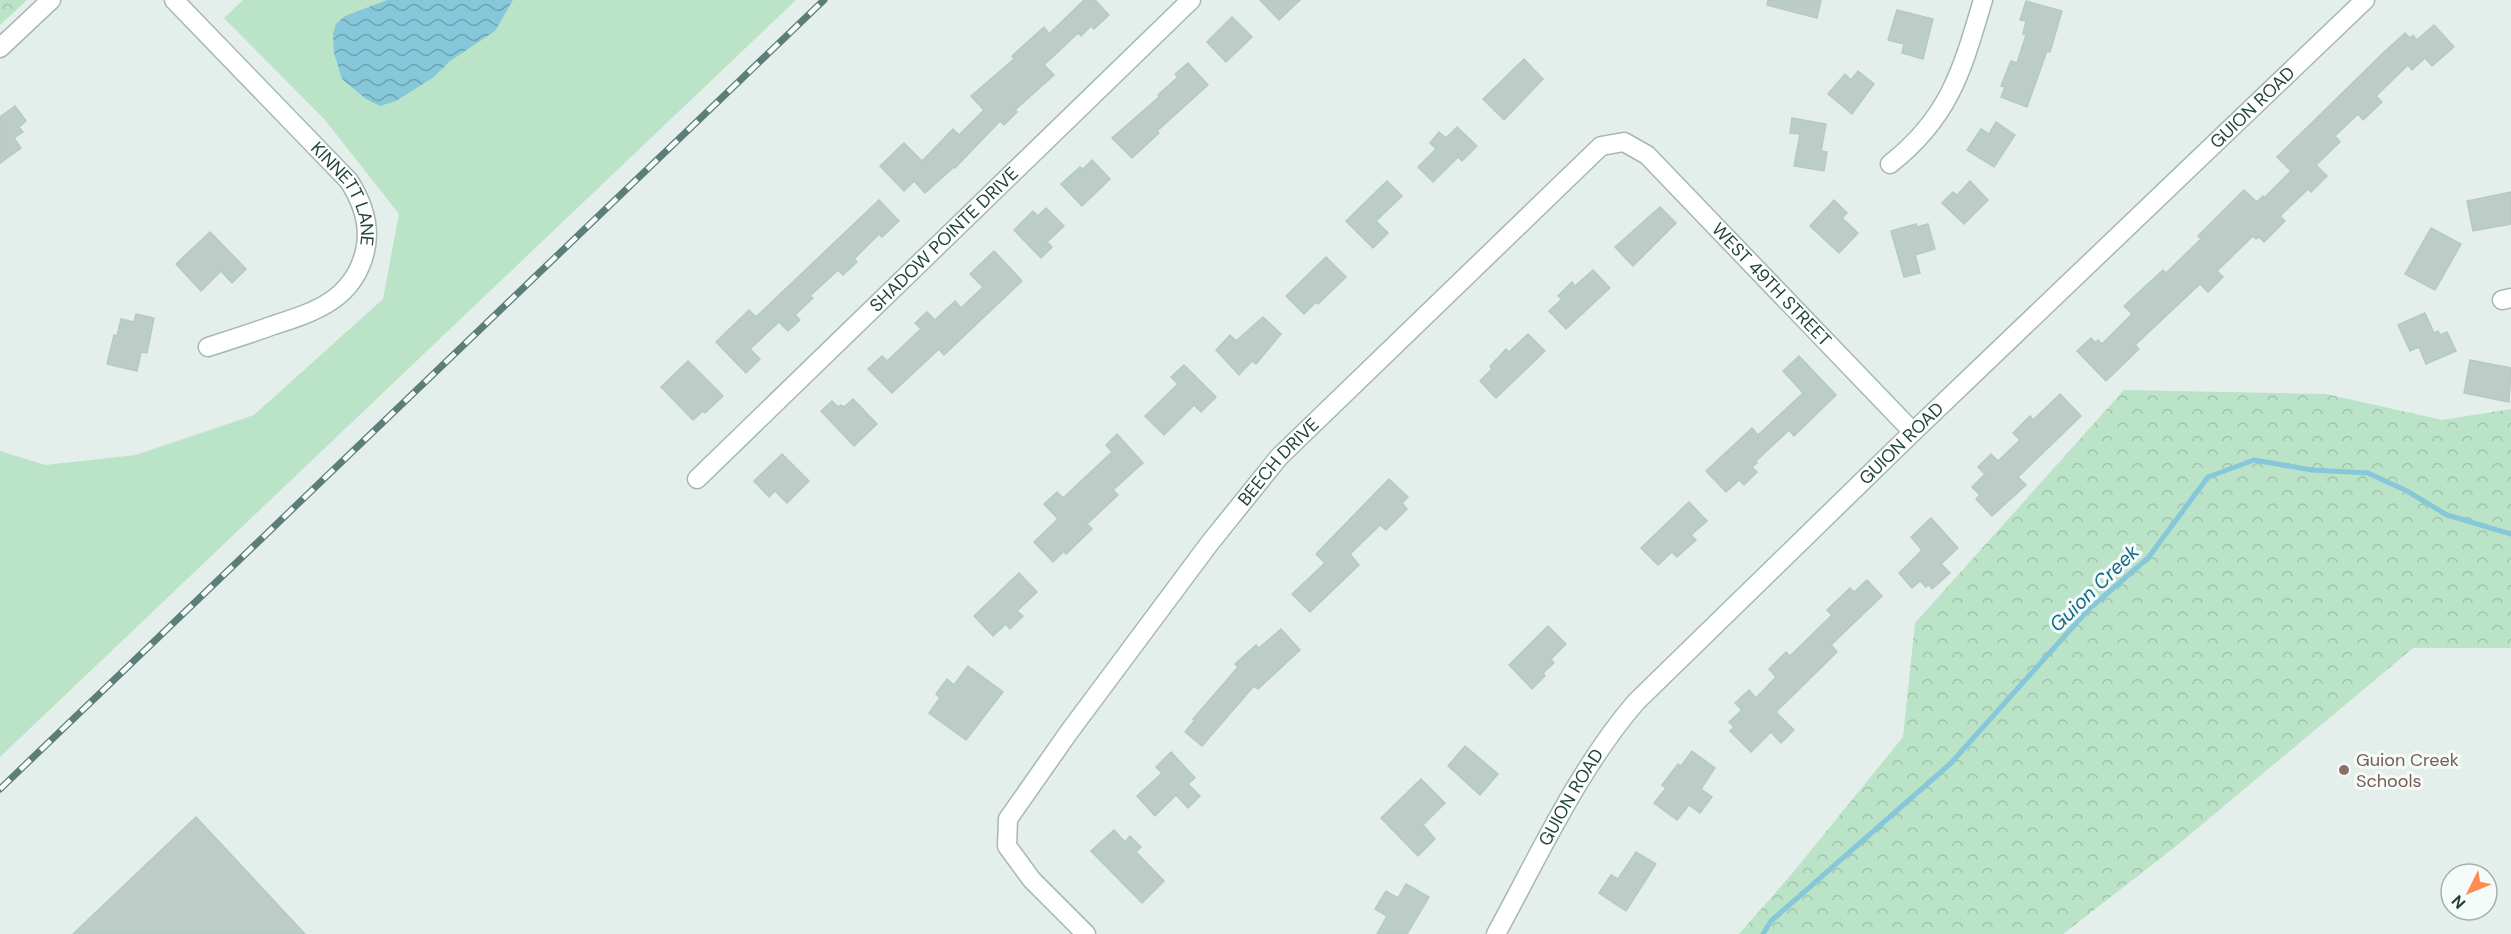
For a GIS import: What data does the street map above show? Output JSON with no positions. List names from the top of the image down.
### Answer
{
  "streets": {
    "street": [
      "GUION ROAD",
      "KINNETT LANE",
      "SHADOW POINTE DRIVE",
      "WEST 49TH STREET",
      "BEECH DRIVE"
    ]
  },
  "crossings": [
    ["GUION ROAD", "WEST 49TH STREET"],
    ["WEST 49TH STREET", "BEECH DRIVE"]
  ],
  "water": ["Guion Creek"],
  "places": ["Guion Creek Schools"],
  "north": "bottom left"
}
